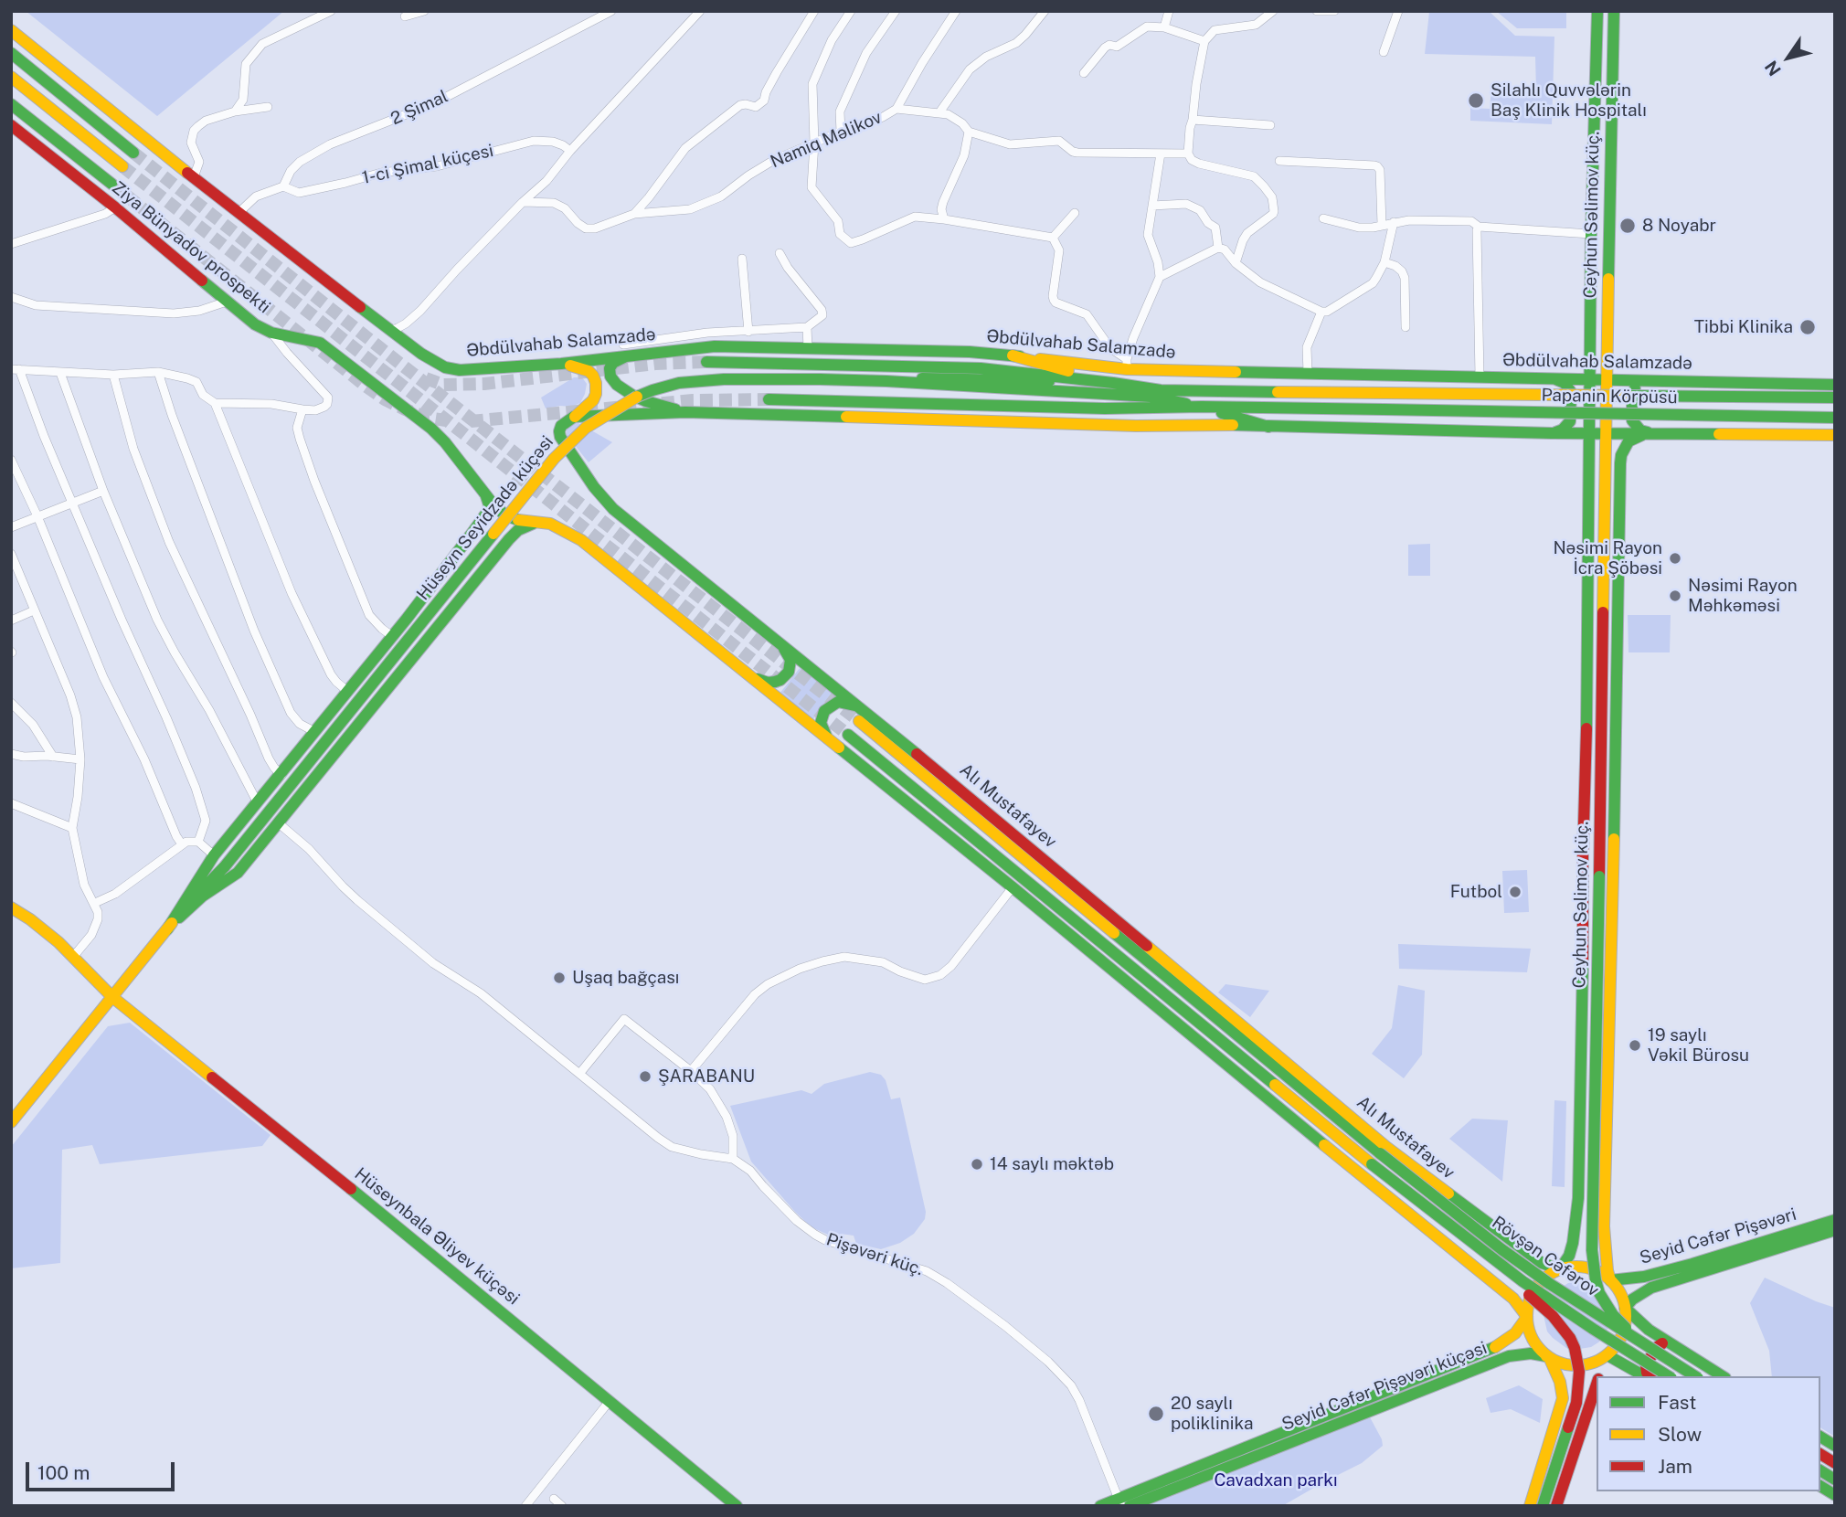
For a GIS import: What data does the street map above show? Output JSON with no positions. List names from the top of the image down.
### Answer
{
  "streets": {
    "main road": [
      "Ceyhun Səlimov küç.",
      "Ziya Bünyadov prospekti",
      "Əbdülvahab Salamzadə",
      "Papanin Körpüsü",
      "Hüseyn Seyidzadə küçəsi",
      "Alı Mustafayev",
      "Hüseynbala Əliyev küçəsi",
      "Seyid Cəfər Pişəvəri",
      "Rövşən Cəfərov",
      "Seyid Cəfər Pişəvəri küçəsi"
    ],
    "street": [
      "2 Şimal",
      "Namiq Məlikov",
      "1-ci Şimal küçesi",
      "Pişəvəri küç."
    ]
  },
  "crossings": [
    ["2 Şimal", "1-ci Şimal küçesi"],
    ["Ceyhun Səlimov küç.", "Əbdülvahab Salamzadə"],
    ["Ceyhun Səlimov küç.", "Alı Mustafayev"],
    ["Ceyhun Səlimov küç.", "Seyid Cəfər Pişəvəri"],
    ["Ceyhun Səlimov küç.", "Rövşən Cəfərov"],
    ["Ceyhun Səlimov küç.", "Seyid Cəfər Pişəvəri küçəsi"],
    ["Əbdülvahab Salamzadə", "Papanin Körpüsü"],
    ["Əbdülvahab Salamzadə", "Alı Mustafayev"],
    ["Alı Mustafayev", "Seyid Cəfər Pişəvəri"],
    ["Alı Mustafayev", "Rövşən Cəfərov"],
    ["Alı Mustafayev", "Seyid Cəfər Pişəvəri küçəsi"],
    ["Seyid Cəfər Pişəvəri", "Seyid Cəfər Pişəvəri küçəsi"],
    ["Pişəvəri küç.", "Seyid Cəfər Pişəvəri küçəsi"]
  ],
  "parks": ["Cavadxan parkı"],
  "places": [
    "Silahlı Quvvələrin Baş Klinik Hospitalı",
    "8 Noyabr",
    "Tibbi Klinika",
    "Nəsimi Rayon İcra Şöbəsi",
    "Nəsimi Rayon Məhkəməsi",
    "Futbol",
    "Uşaq bağçası",
    "19 saylı Vəkil Bürosu",
    "ŞARABANU",
    "14 saylı məktəb",
    "20 saylı poliklinika"
  ],
  "legend": ["Fast", "Slow", "Jam"],
  "scale_bar": "100 m",
  "north": "bottom left"
}
